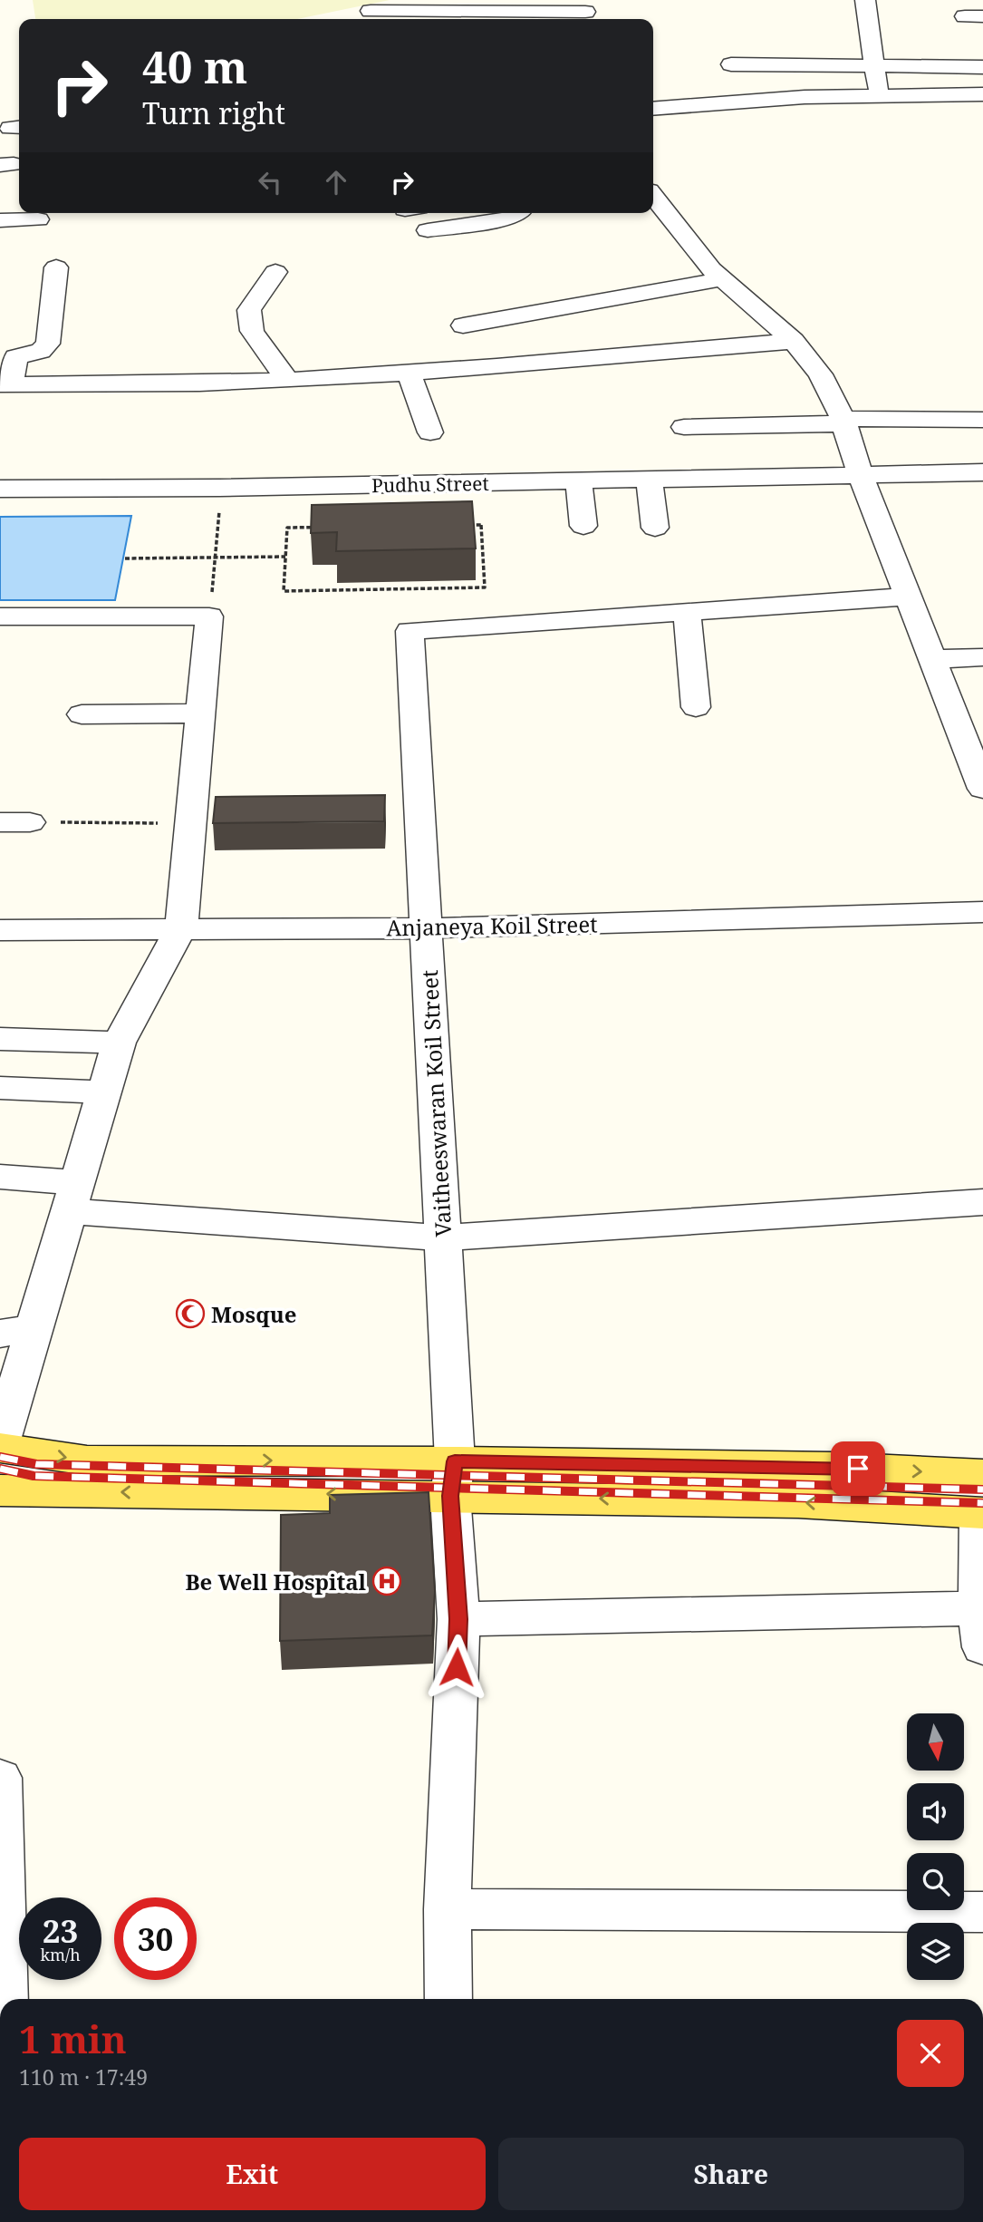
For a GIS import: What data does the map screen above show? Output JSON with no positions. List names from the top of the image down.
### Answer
{
  "streets": {
    "street": ["Pudhu Street", "Anjaneya Koil Street", "Vaitheeswaran Koil Street"]
  },
  "crossings": [
    ["Anjaneya Koil Street", "Vaitheeswaran Koil Street"]
  ],
  "places": {
    "mosque": ["Mosque"],
    "hospital": ["Be Well Hospital"]
  },
  "north": "bottom",
  "page": {
    "turn": ["40 m", "Turn right"],
    "speed": "23 km/h",
    "limit": "30",
    "heading": ["1 min", "110 m · 17:49"],
    "buttons": ["Exit", "Share"]
  }
}
